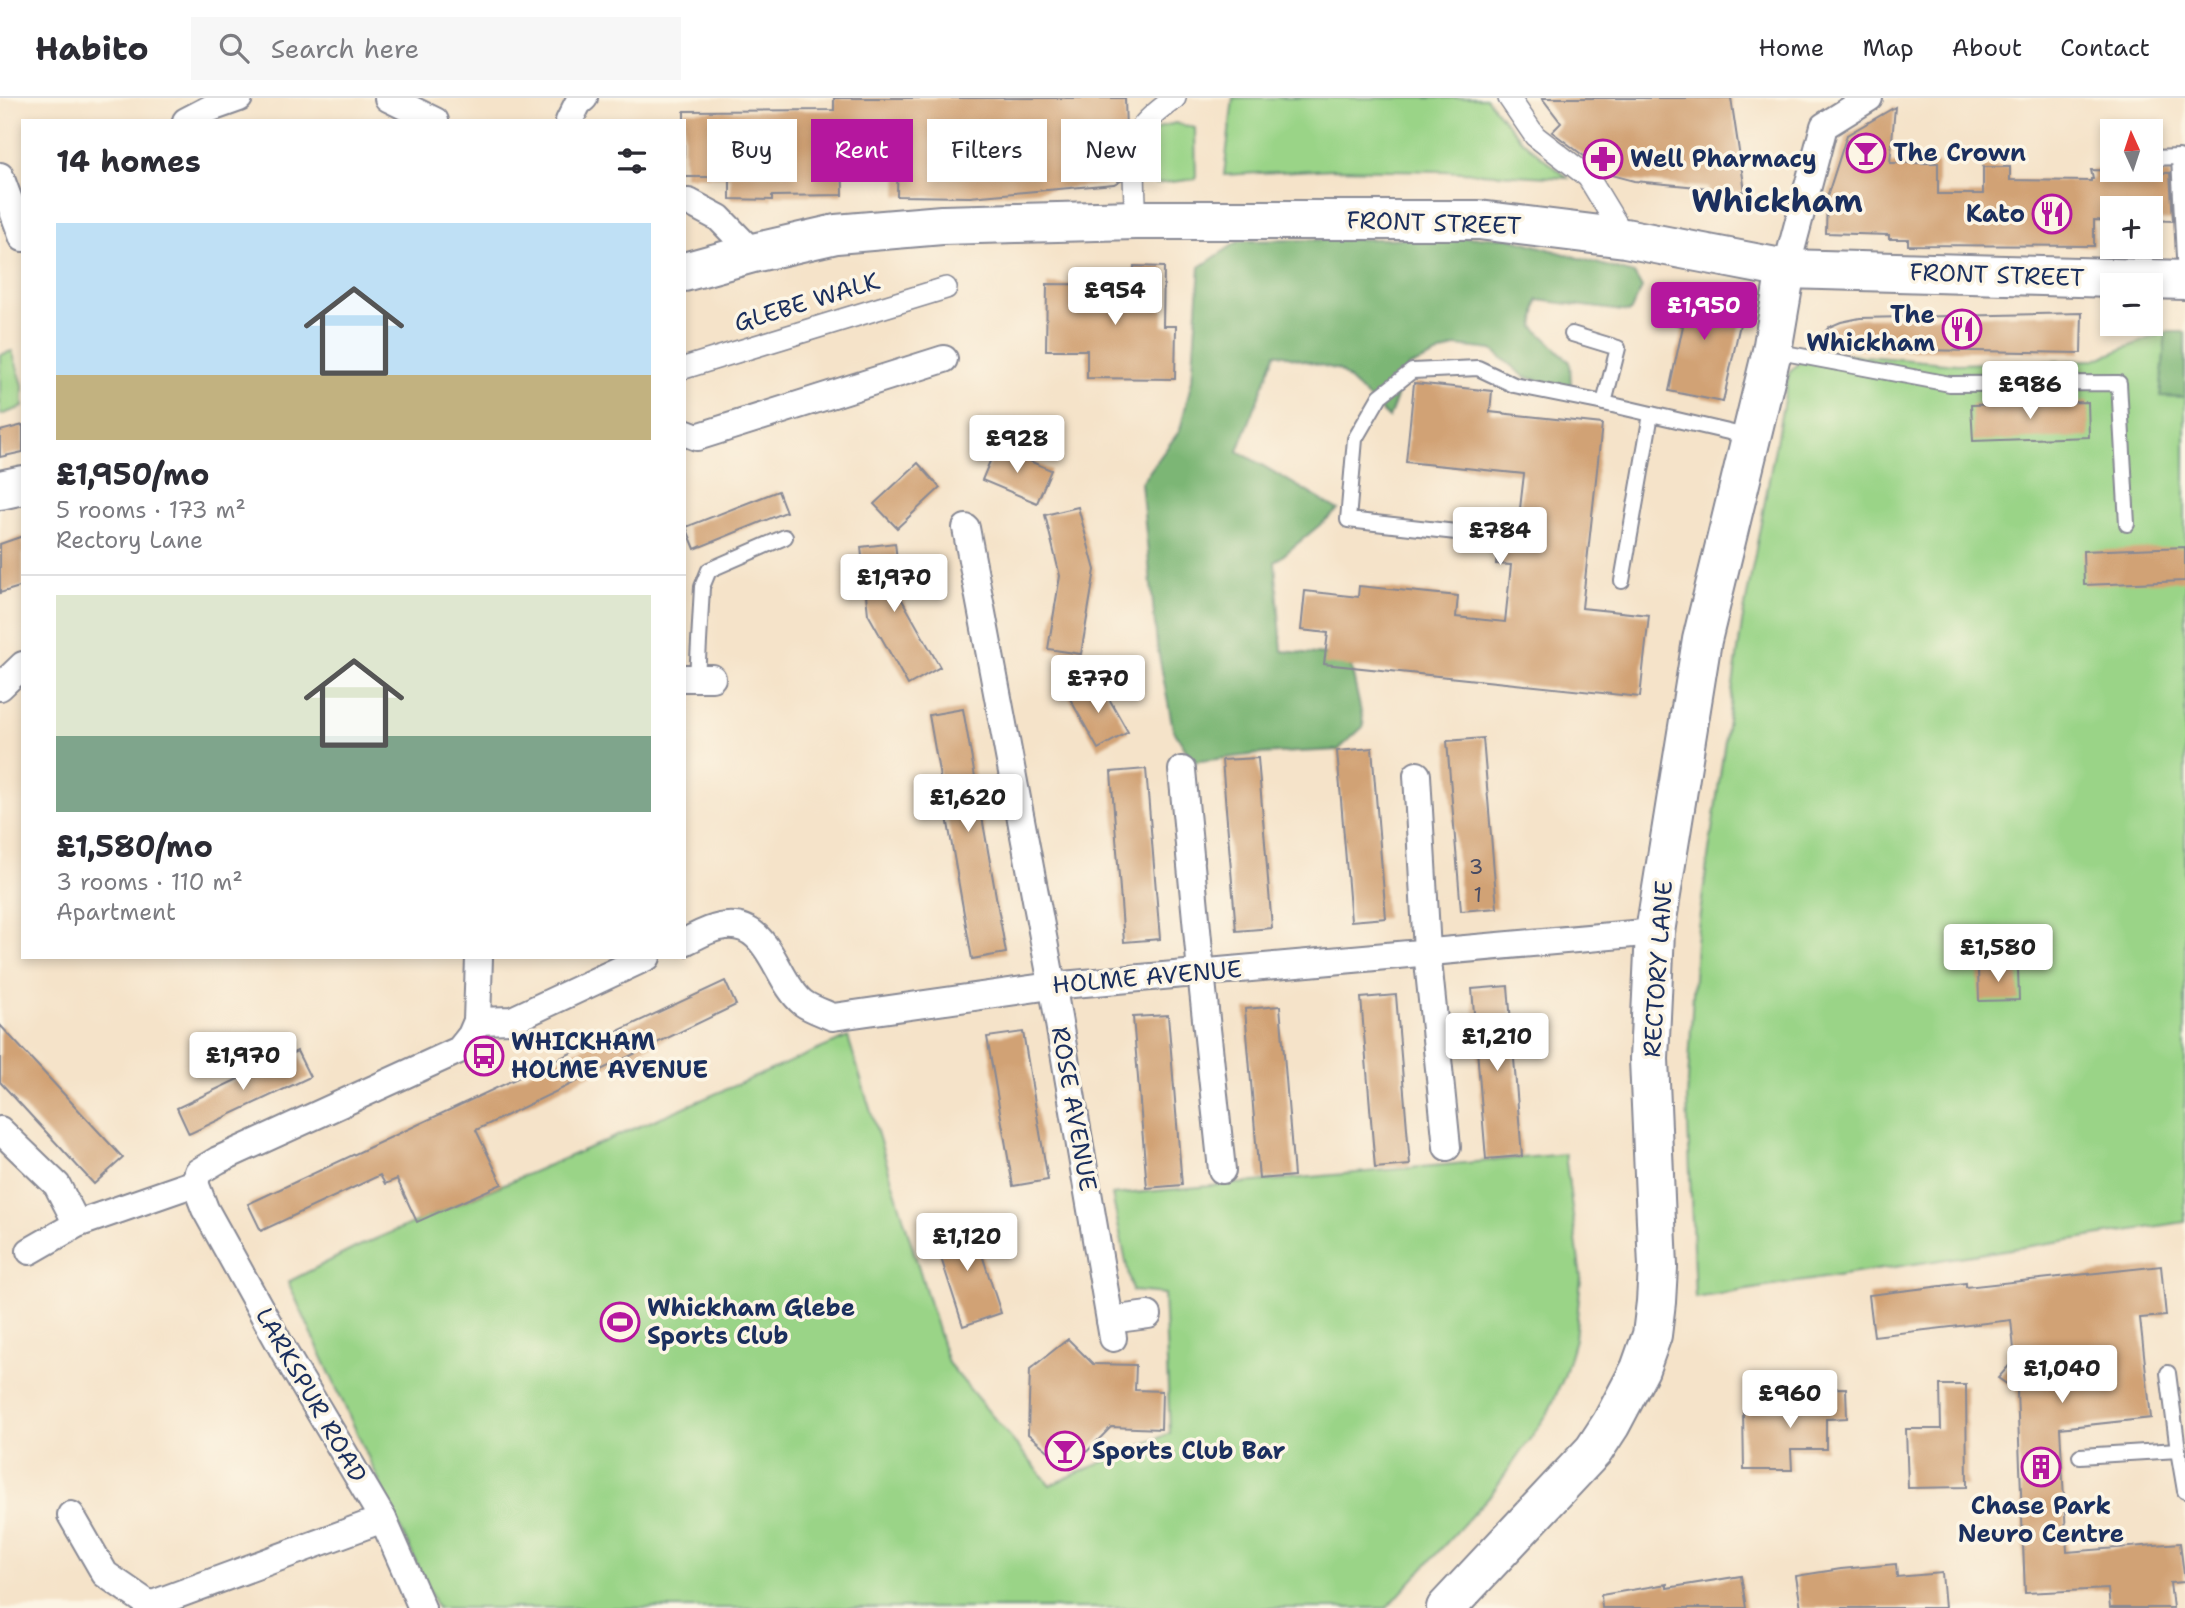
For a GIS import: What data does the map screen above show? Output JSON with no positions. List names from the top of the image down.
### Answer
{
  "streets": {
    "main road": ["FRONT STREET", "RECTORY LANE"],
    "street": [
      "GLEBE WALK",
      "HOLME AVENUE",
      "ROSE AVENUE",
      "LARKSPUR ROAD"
    ]
  },
  "crossings": [
    ["FRONT STREET", "RECTORY LANE"],
    ["RECTORY LANE", "HOLME AVENUE"],
    ["HOLME AVENUE", "ROSE AVENUE"]
  ],
  "districts": ["Whickham"],
  "places": {
    "bar": ["The Crown", "Sports Club Bar"],
    "pharmacy": ["Well Pharmacy"],
    "restaurant": ["Kato", "The Whickham"],
    "bus stop": ["WHICKHAM HOLME AVENUE"],
    "sports": ["Whickham Glebe Sports Club"],
    "building": ["Chase Park Neuro Centre"]
  },
  "house_numbers": ["3", "1"],
  "north": "top",
  "page": {
    "header": "Habito",
    "search": "Search here",
    "nav": [
      "Home",
      "Map",
      "About",
      "Contact"
    ],
    "map_buttons": ["+", "−"],
    "chip": [
      "Buy",
      "Rent",
      "Filters",
      "New"
    ],
    "heading": "14 homes",
    "list": [
      {
        "name": "£1,950/mo",
        "note": "5 rooms · 173 m² · Rectory Lane"
      },
      {
        "name": "£1,580/mo",
        "note": "3 rooms · 110 m² · Apartment"
      }
    ],
    "price": [
      "£954",
      "£1,950",
      "£986",
      "£928",
      "£784",
      "£1,970",
      "£770",
      "£1,620",
      "£1,580",
      "£1,210",
      "£1,970",
      "£1,120",
      "£1,040",
      "£960"
    ]
  }
}
